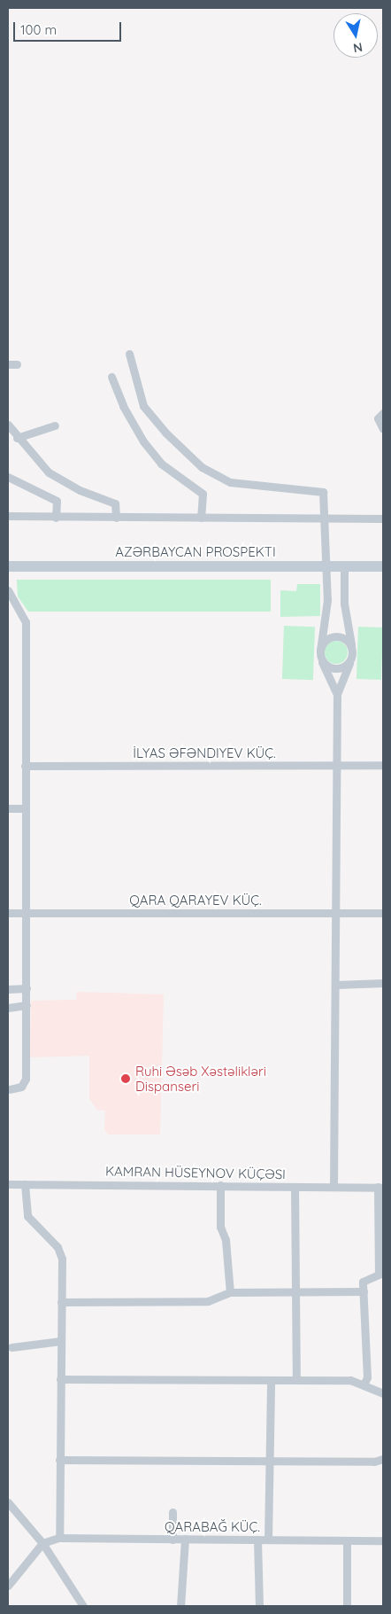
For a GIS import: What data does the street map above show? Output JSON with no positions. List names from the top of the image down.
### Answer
{
  "streets": {
    "street": [
      "AZƏRBAYCAN PROSPEKTI",
      "İLYAS ƏFƏNDIYEV KÜÇ.",
      "QARA QARAYEV KÜÇ.",
      "KAMRAN HÜSEYNOV KÜÇƏSI",
      "QARABAĞ KÜÇ."
    ]
  },
  "places": ["Ruhi Əsəb Xəstəlikləri Dispanseri"],
  "scale_bar": "100 m",
  "north": "bottom"
}
